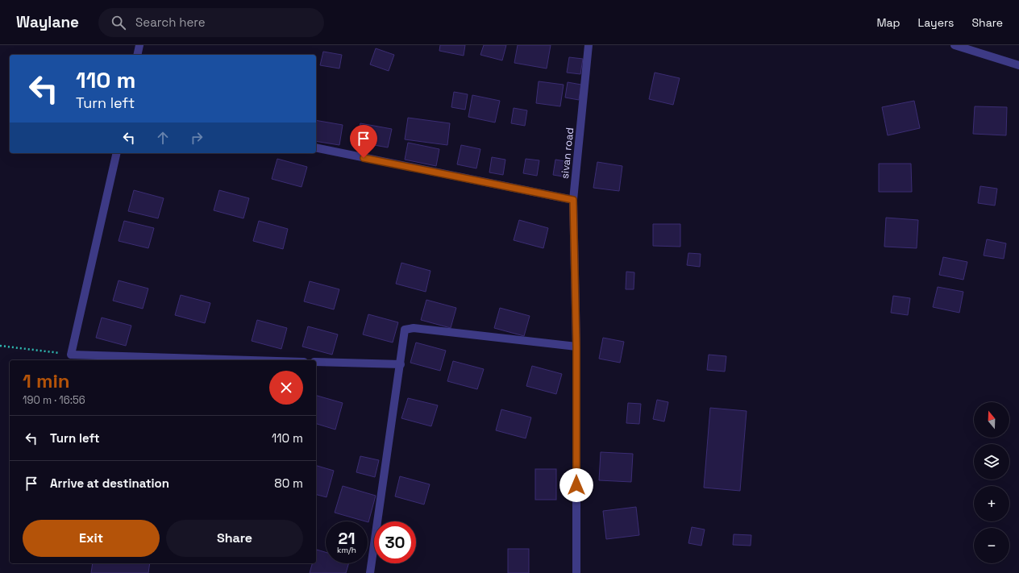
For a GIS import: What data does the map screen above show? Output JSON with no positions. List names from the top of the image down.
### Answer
{
  "streets": {
    "street": ["sivan road"]
  },
  "north": "top",
  "page": {
    "header": "Waylane",
    "search": "Search here",
    "nav": ["Map", "Layers", "Share"],
    "turn": ["110 m", "Turn left"],
    "heading": ["1 min", "190 m · 16:56"],
    "map_buttons": ["+", "−"],
    "list": [
      {
        "name": "Turn left",
        "value": "110 m"
      },
      {
        "name": "Arrive at destination",
        "value": "80 m"
      }
    ],
    "buttons": ["Exit", "Share"],
    "speed": "21 km/h",
    "limit": "30"
  }
}
